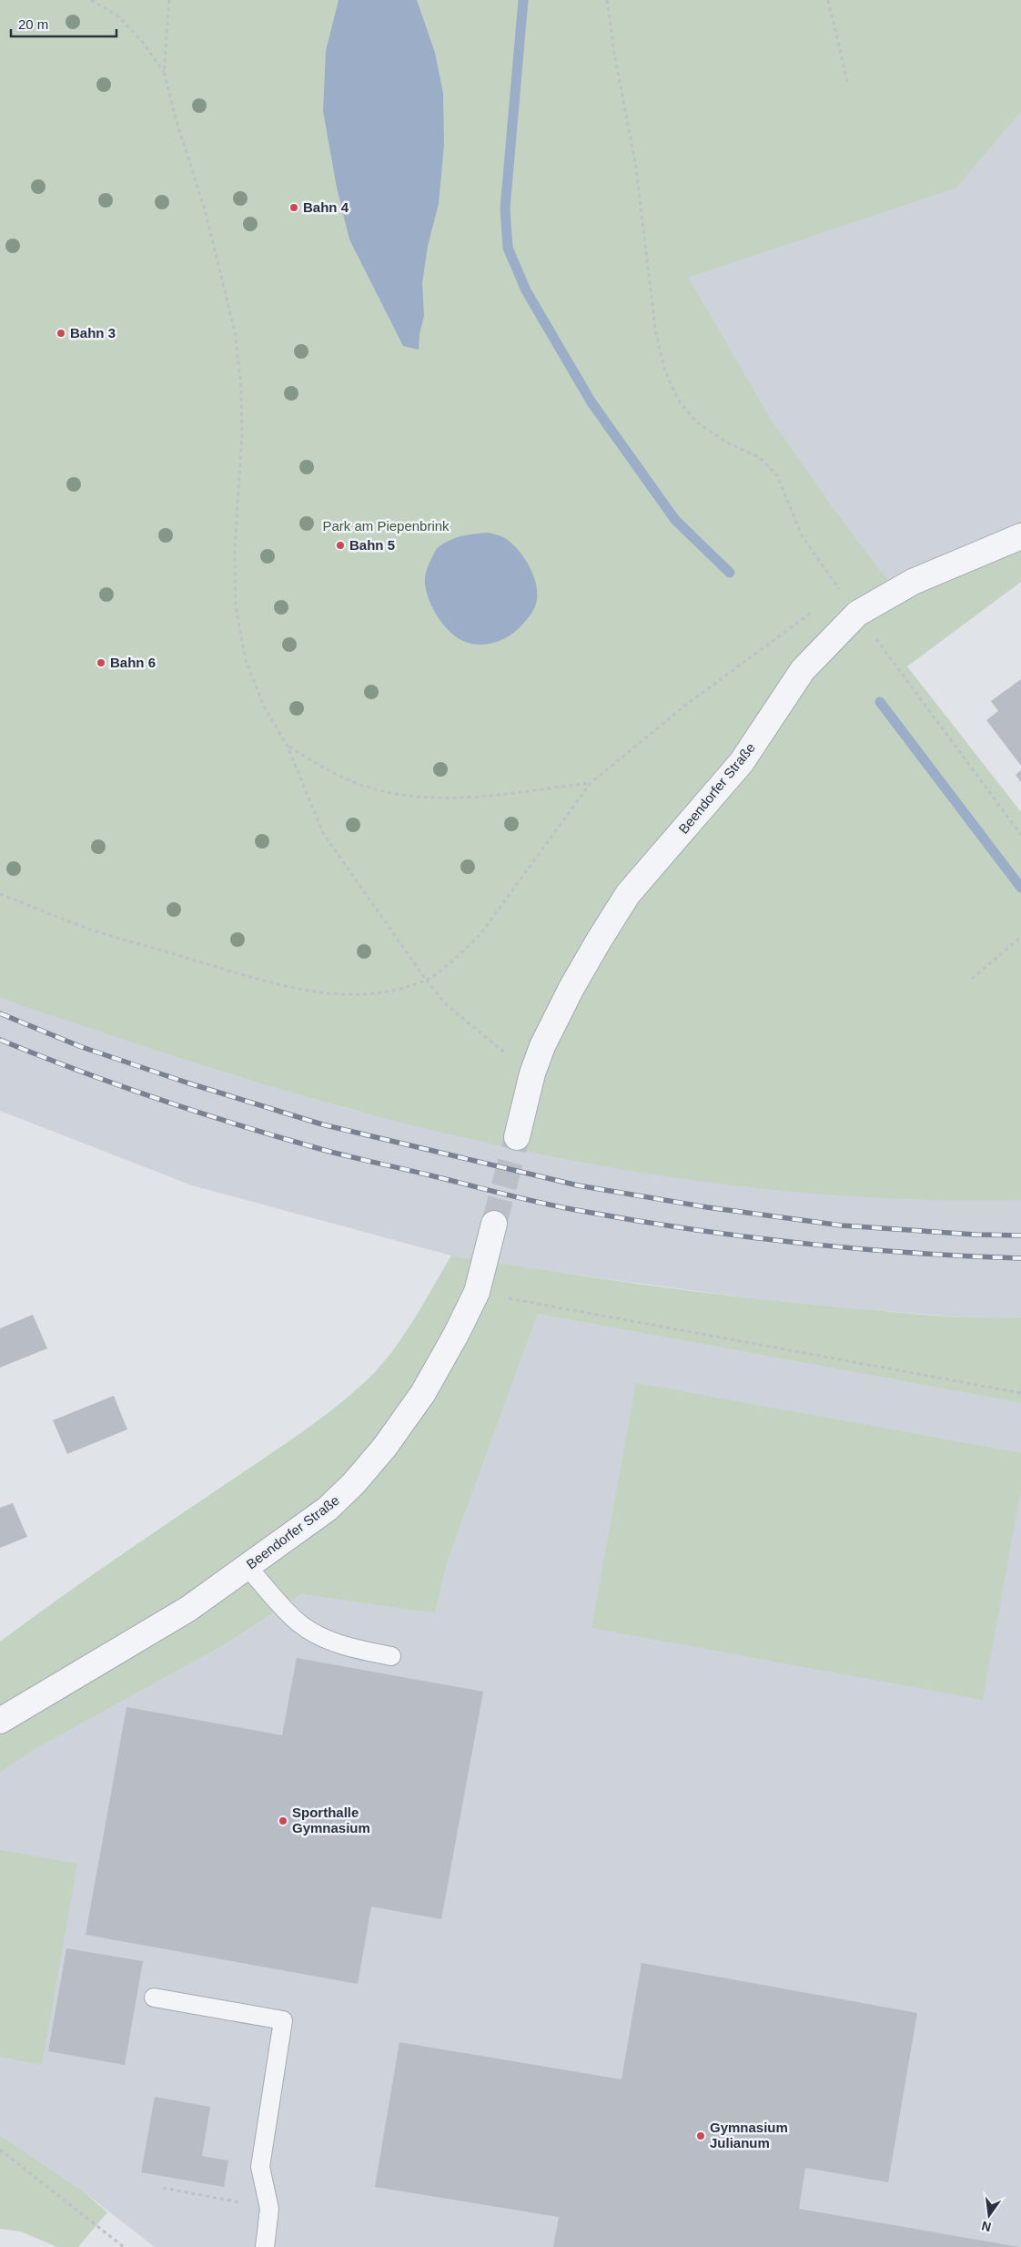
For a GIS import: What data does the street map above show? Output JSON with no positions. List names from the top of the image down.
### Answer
{
  "streets": {
    "street": ["Beendorfer Straße"]
  },
  "parks": ["Park am Piepenbrink"],
  "places": [
    "Bahn 4",
    "Bahn 3",
    "Bahn 5",
    "Bahn 6",
    "Sporthalle Gymnasium",
    "Gymnasium Julianum"
  ],
  "scale_bar": "20 m",
  "north": "bottom"
}
